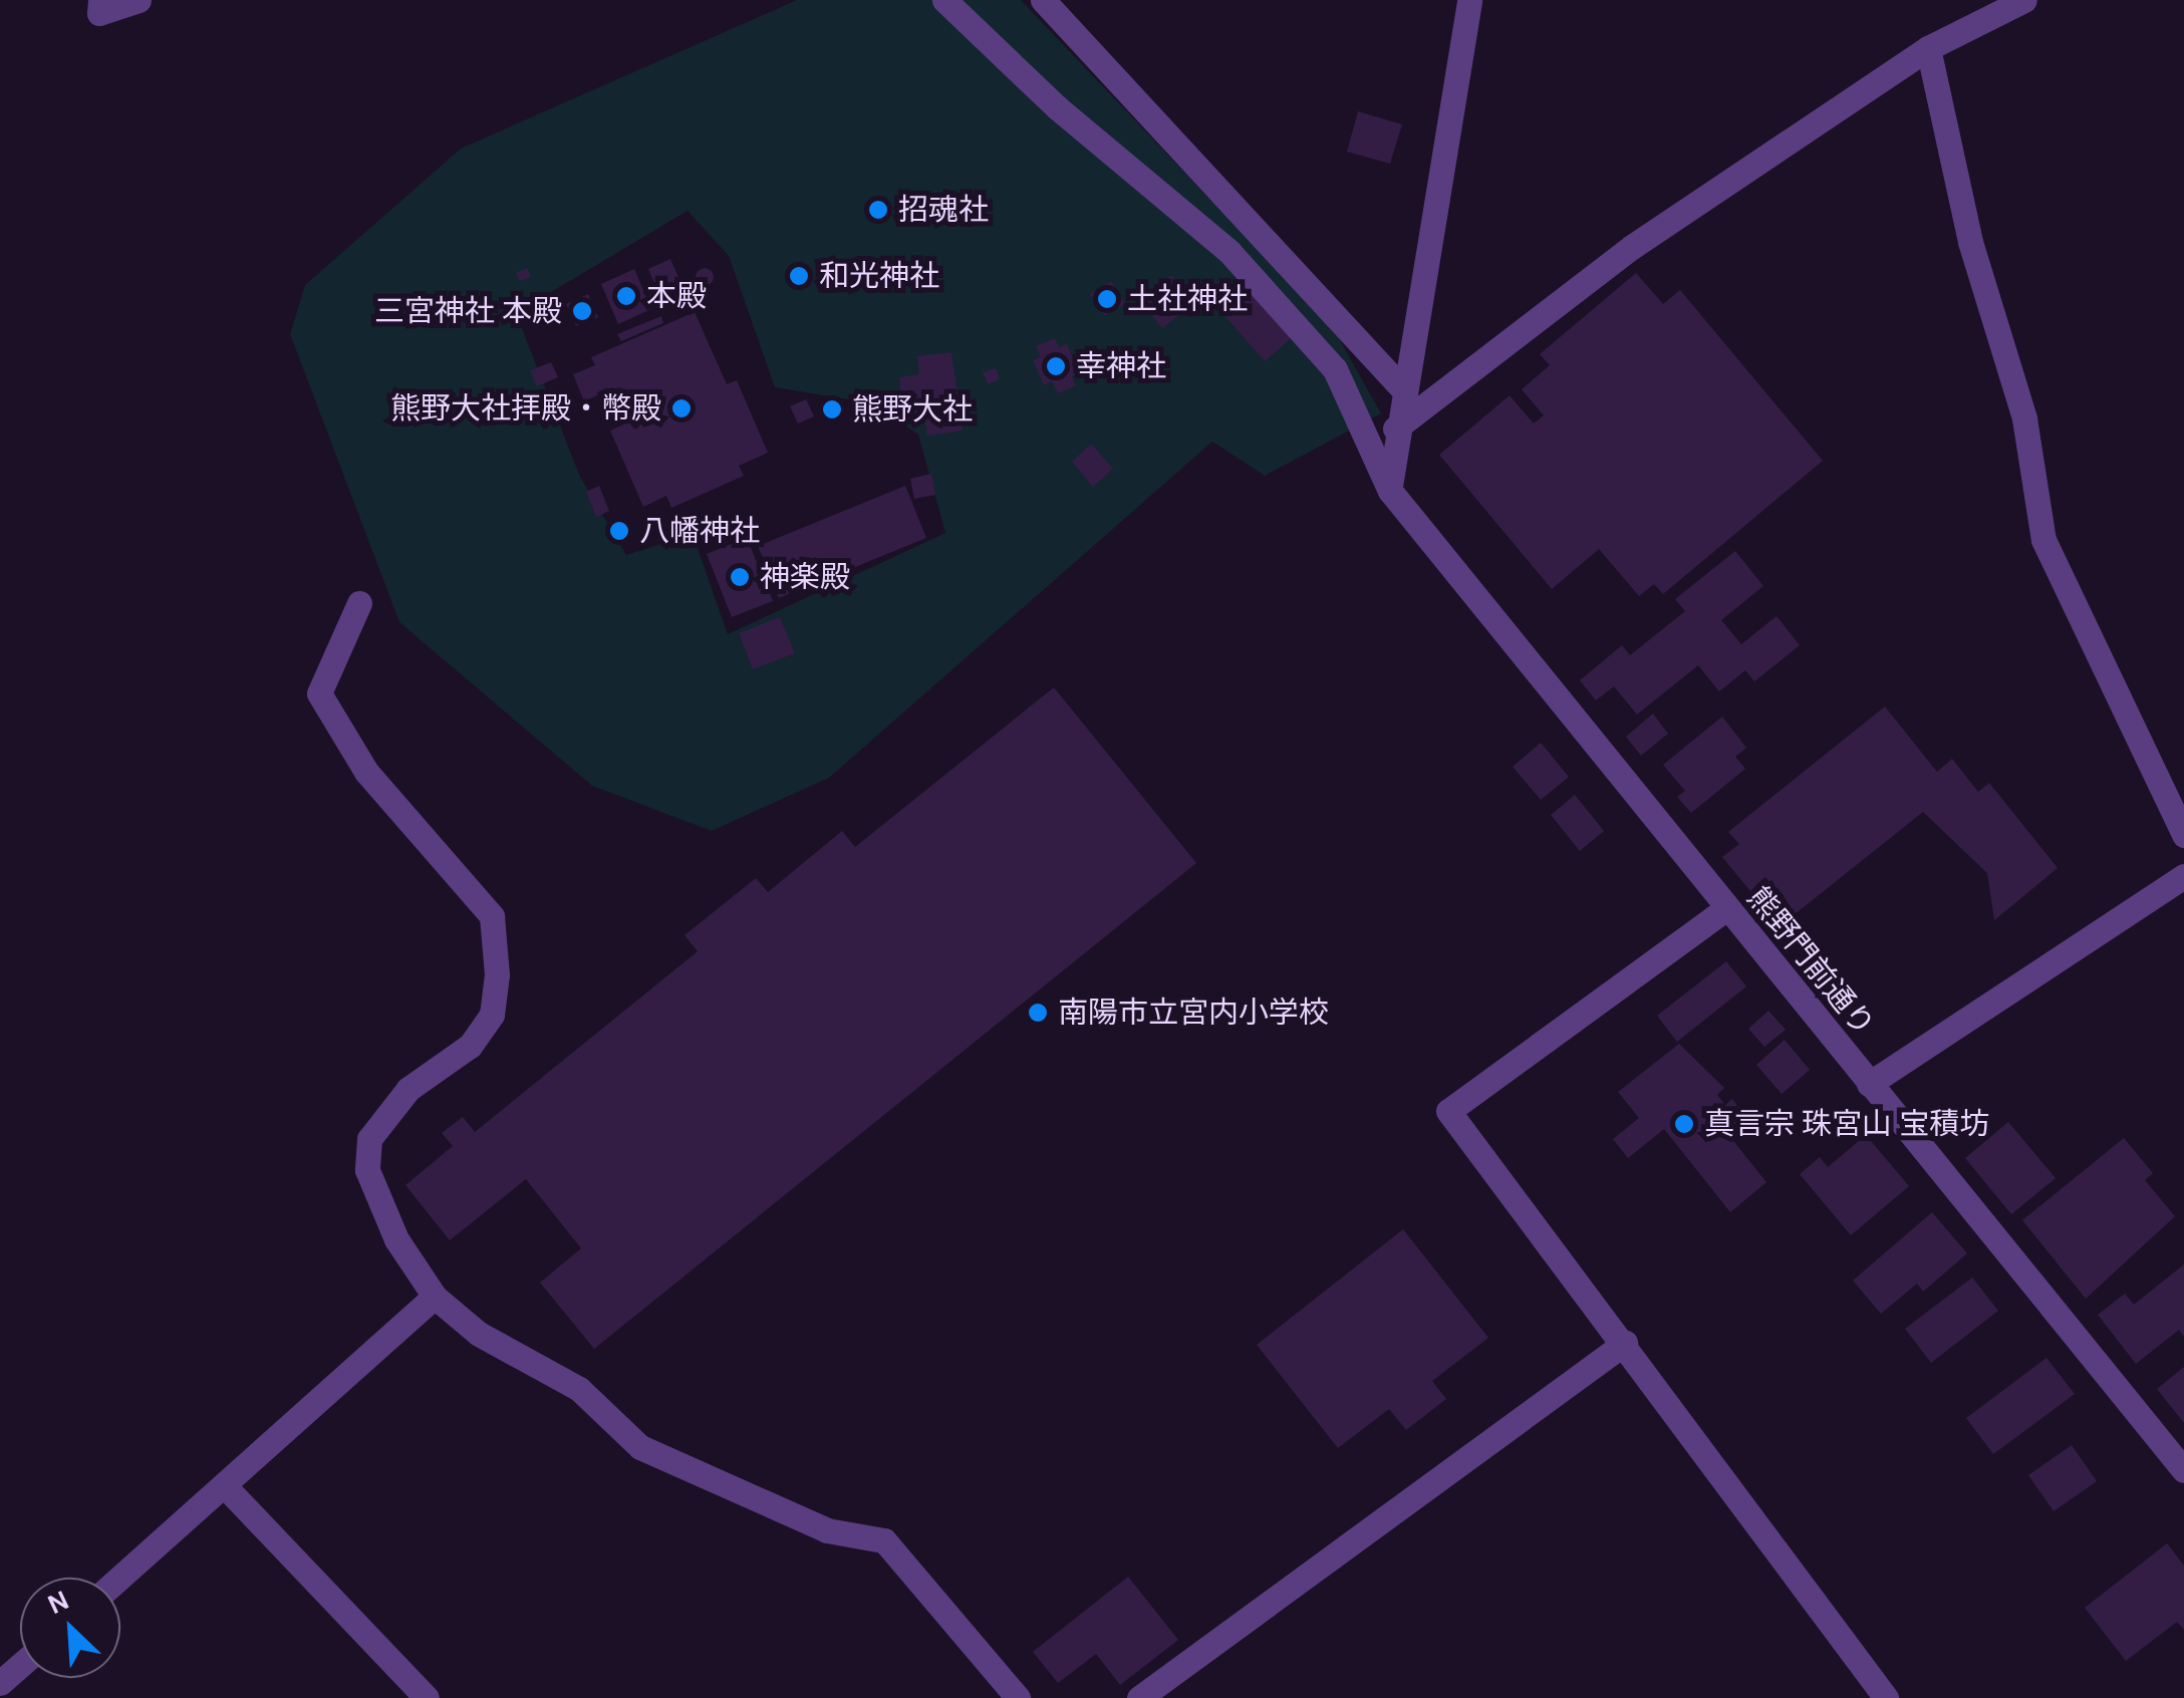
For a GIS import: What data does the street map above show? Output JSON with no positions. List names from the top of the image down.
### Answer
{
  "streets": {
    "street": ["熊野門前通り"]
  },
  "places": [
    "招魂社",
    "和光神社",
    "本殿",
    "土社神社",
    "三宮神社 本殿",
    "幸神社",
    "熊野大社拝殿・幣殿",
    "熊野大社",
    "八幡神社",
    "神楽殿",
    "南陽市立宮内小学校",
    "真言宗 珠宮山 宝積坊"
  ],
  "north": "top left"
}
